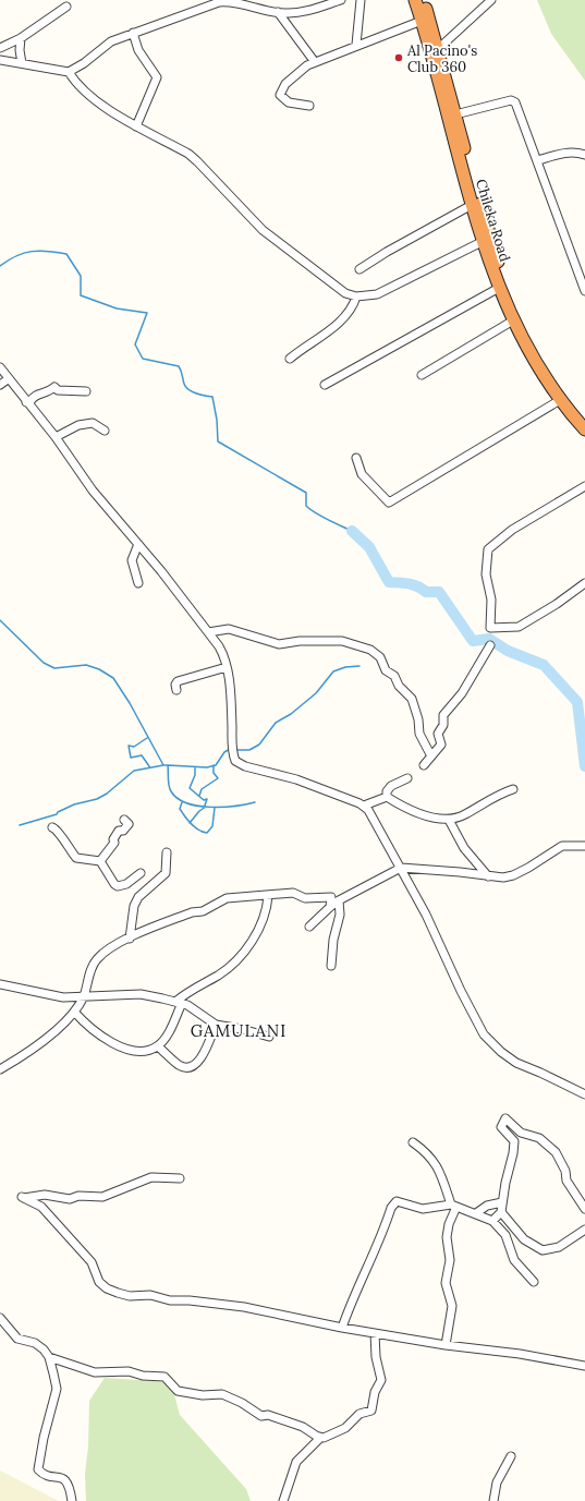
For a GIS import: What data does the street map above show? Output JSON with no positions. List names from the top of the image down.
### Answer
{
  "streets": {
    "highway": ["Chileka Road"]
  },
  "districts": ["GAMULANI"],
  "places": ["Al Pacino's Club 360"]
}
